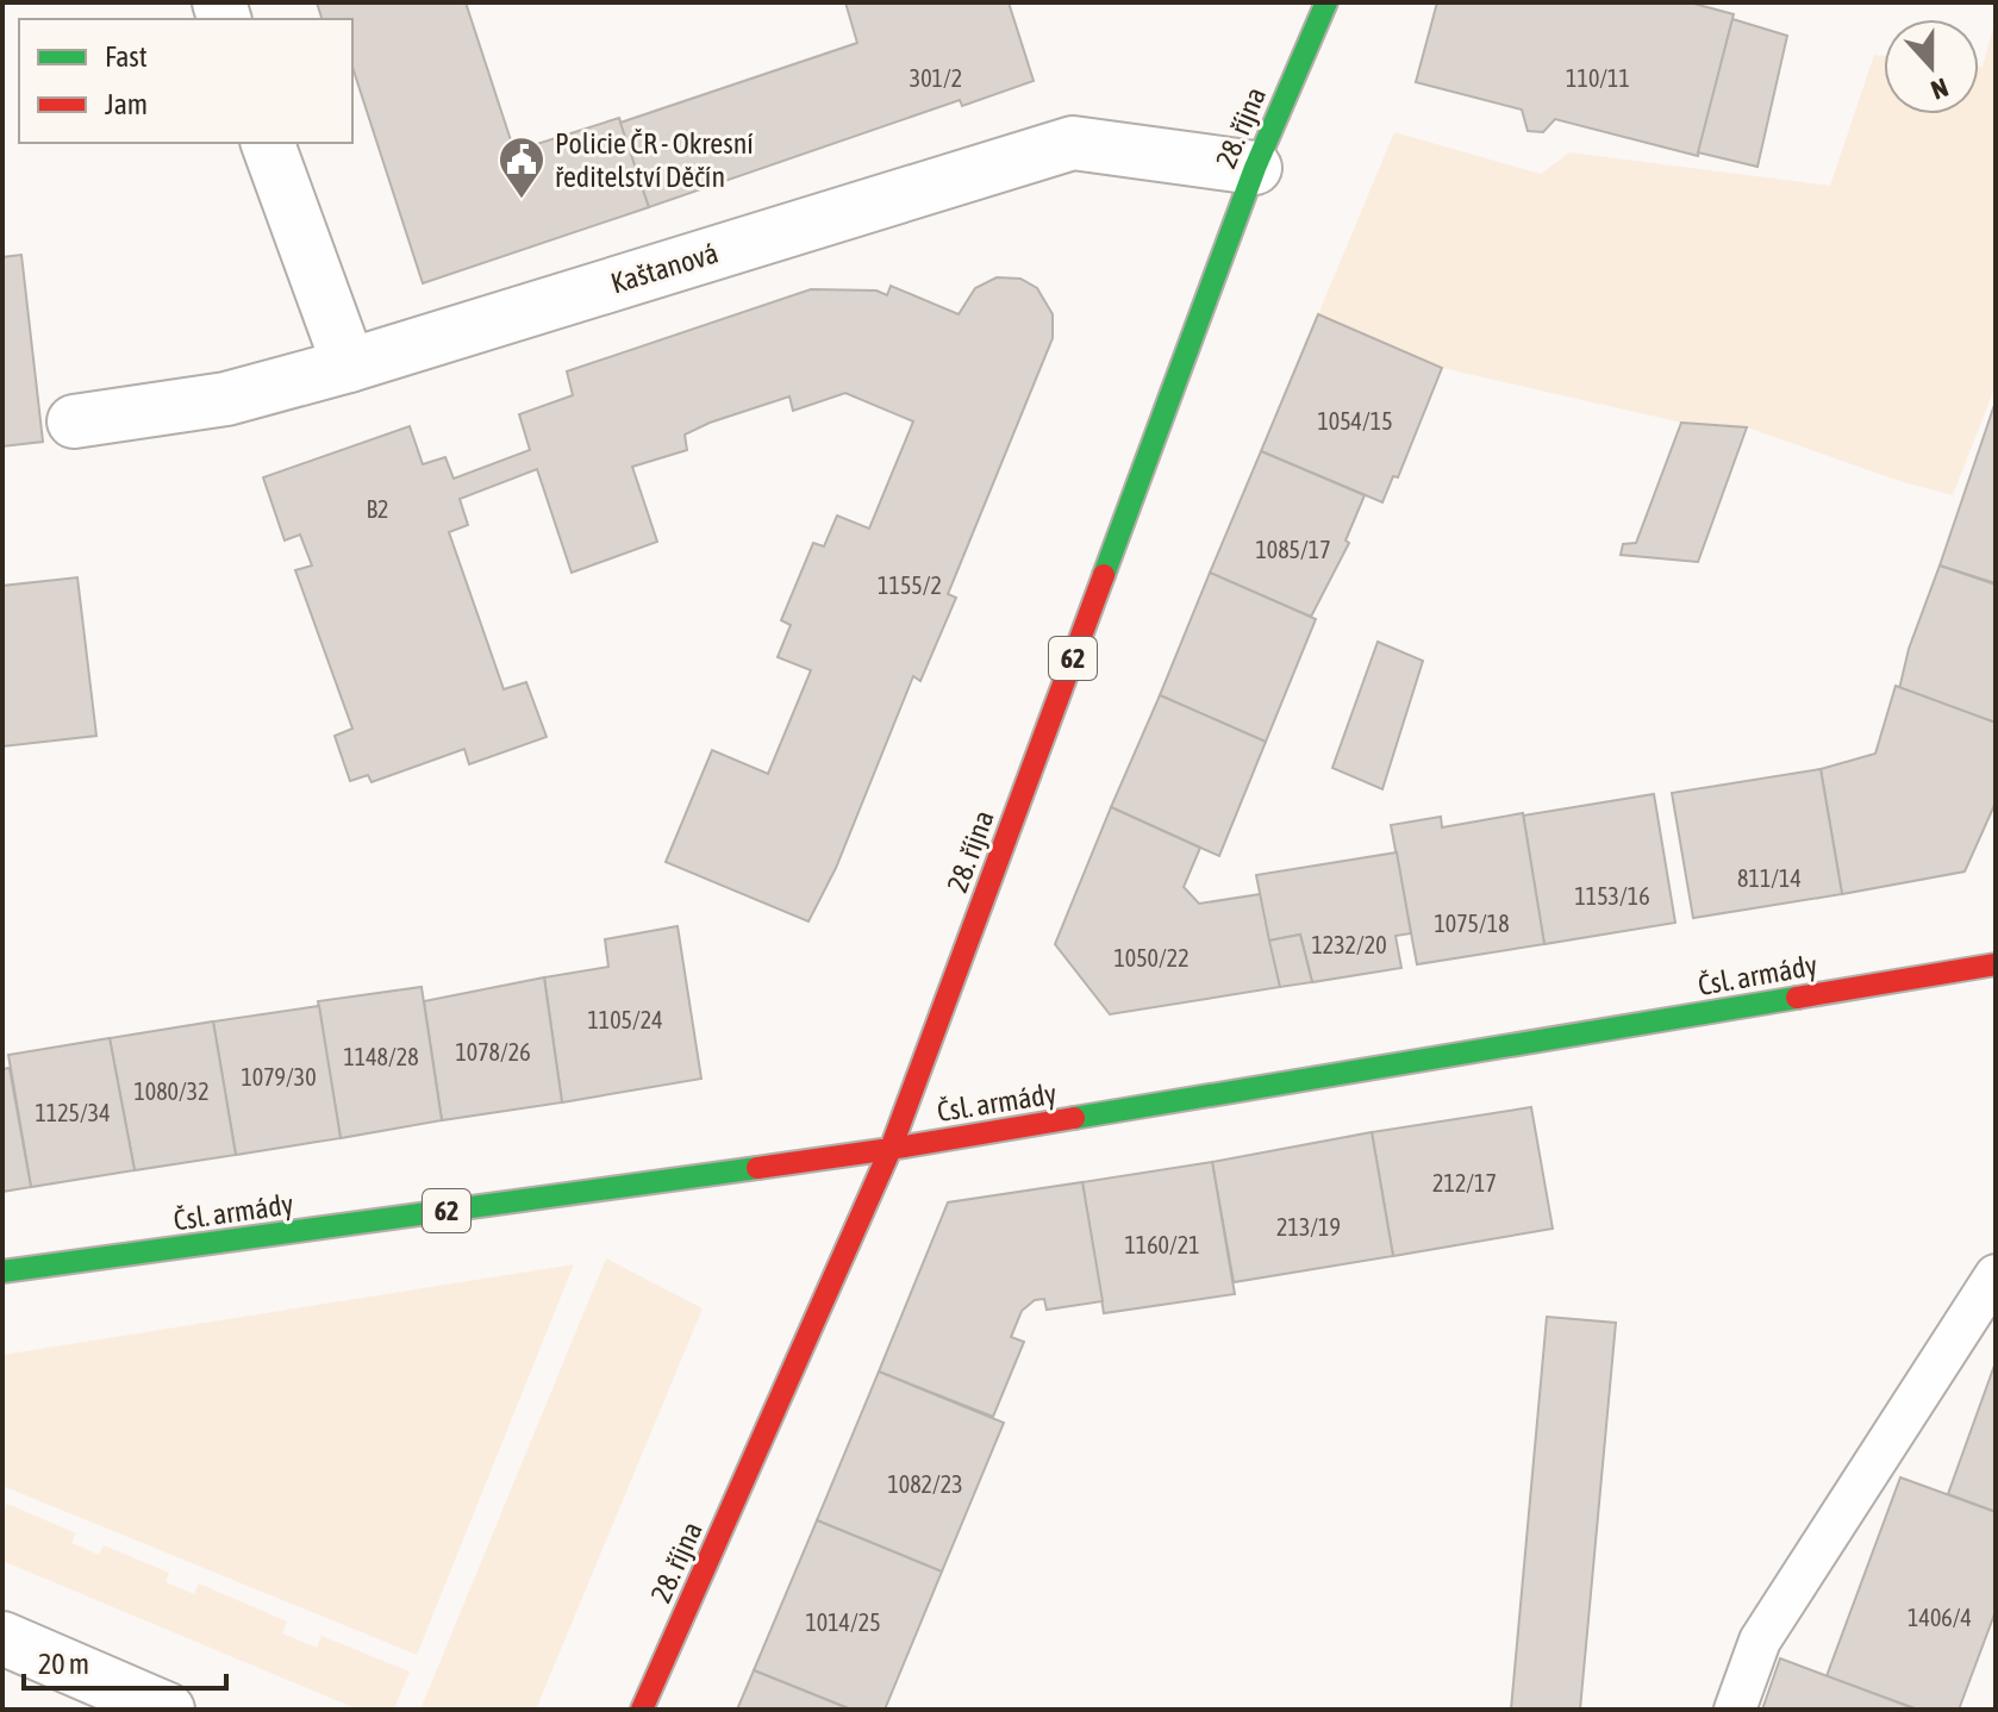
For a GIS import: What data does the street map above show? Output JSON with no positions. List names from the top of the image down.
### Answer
{
  "streets": {
    "main road": ["28. října", "62", "Čsl. armády"],
    "street": ["Kaštanová"]
  },
  "crossings": [
    ["28. října", "Kaštanová"],
    ["28. října", "Čsl. armády"]
  ],
  "places": {
    "public building": ["Policie ČR - Okresní ředitelství Děčín"]
  },
  "house_numbers": [
    "301/2",
    "110/11",
    "1054/15",
    "B2",
    "1085/17",
    "1155/2",
    "811/14",
    "1153/16",
    "1075/18",
    "1232/20",
    "1050/22",
    "1105/24",
    "1078/26",
    "1148/28",
    "1079/30",
    "1080/32",
    "1125/34",
    "212/17",
    "213/19",
    "1160/21",
    "1082/23",
    "1406/4",
    "1014/25"
  ],
  "legend": ["Fast", "Jam"],
  "scale_bar": "20 m",
  "north": "bottom"
}
